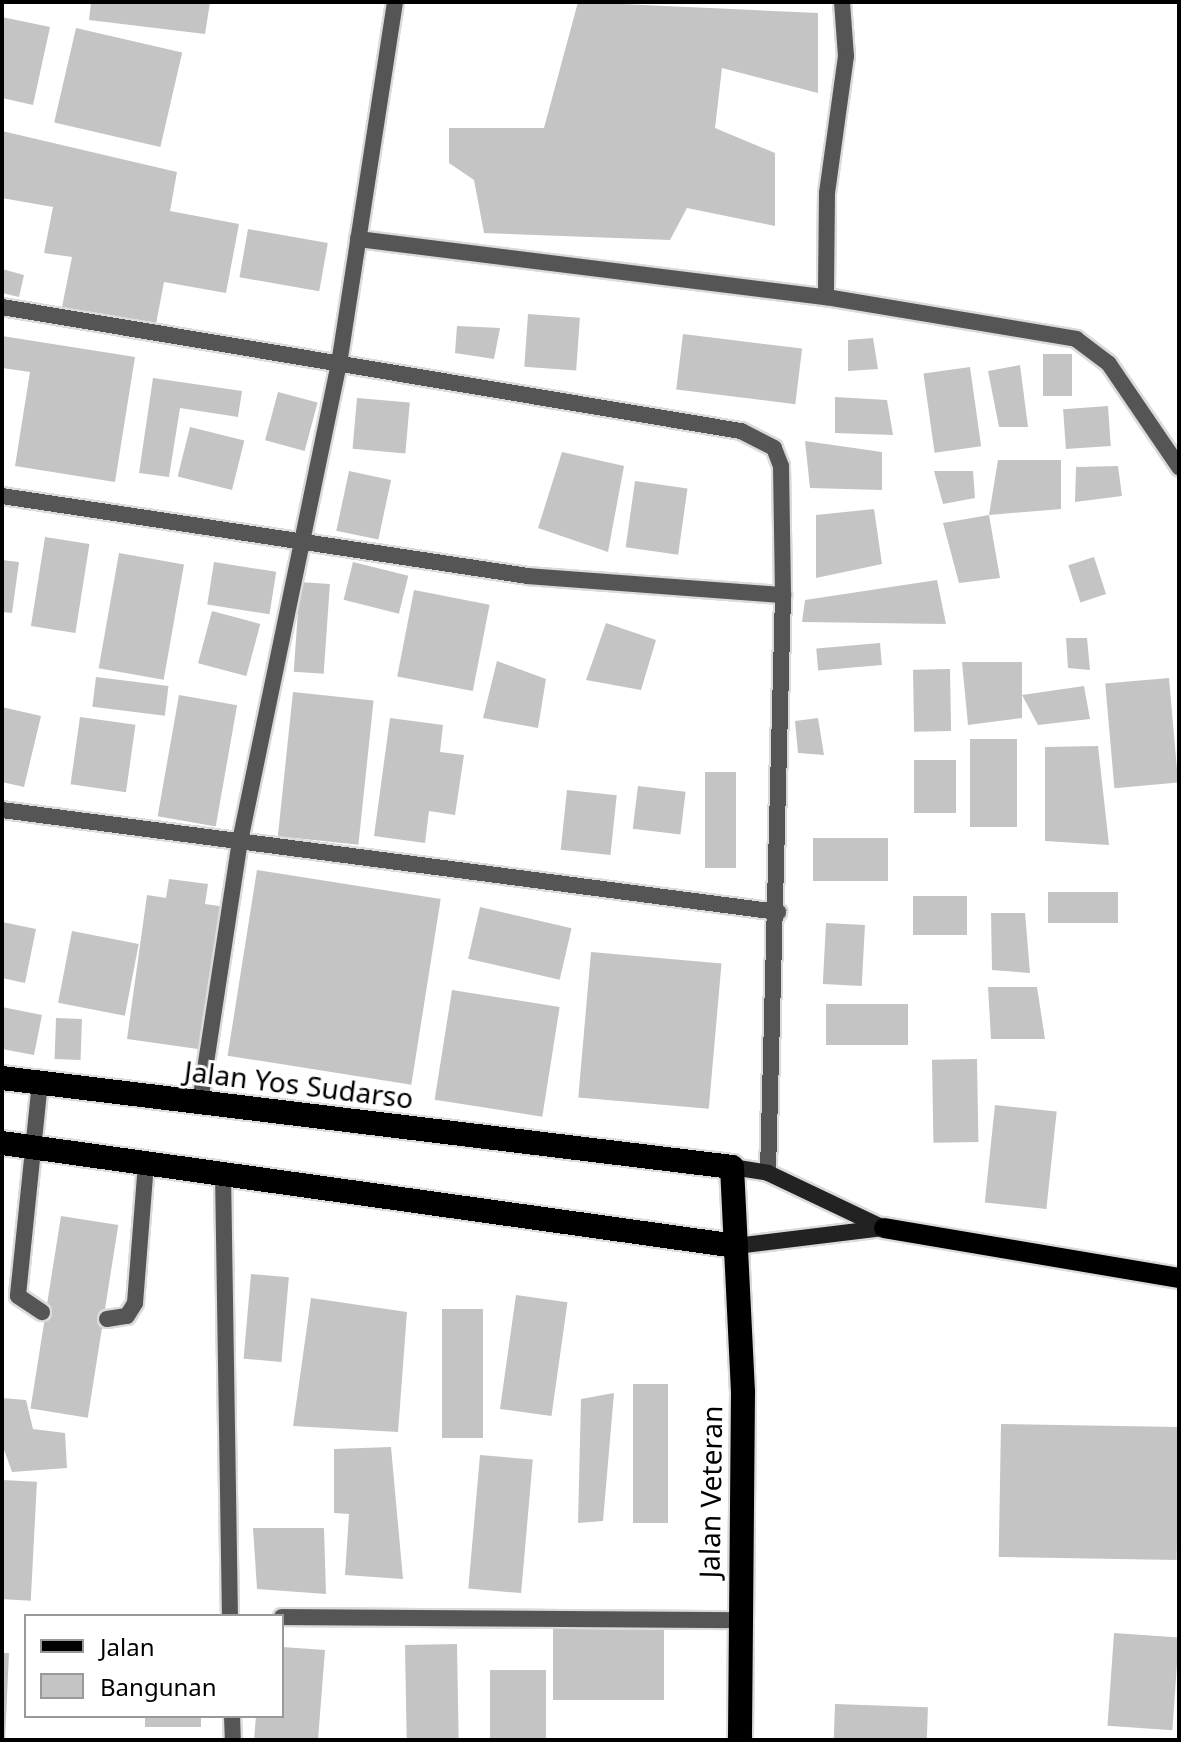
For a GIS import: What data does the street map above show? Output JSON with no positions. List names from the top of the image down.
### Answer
{
  "streets": {
    "highway": ["Jalan Yos Sudarso", "Jalan Veteran"]
  },
  "crossings": [
    ["Jalan Yos Sudarso", "Jalan Veteran"]
  ],
  "legend": ["Jalan", "Bangunan"]
}
